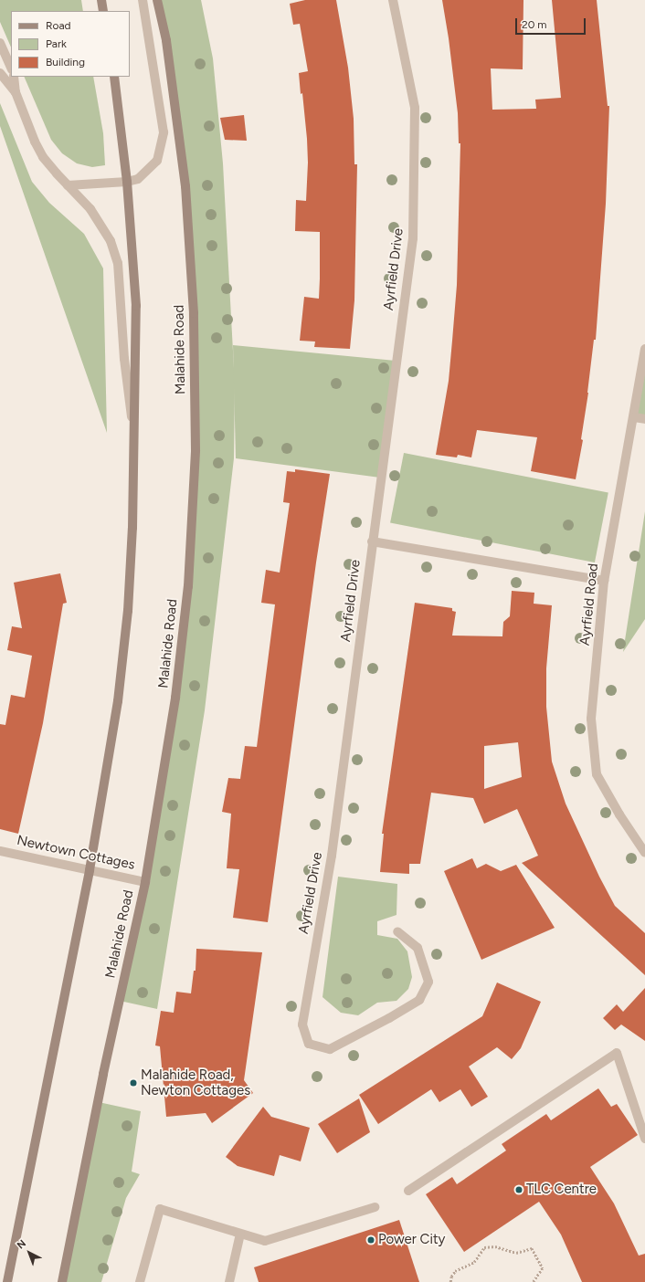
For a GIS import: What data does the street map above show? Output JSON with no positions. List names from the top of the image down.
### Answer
{
  "streets": {
    "main road": ["Malahide Road"],
    "street": ["Ayrfield Drive", "Ayrfield Road", "Newtown Cottages"]
  },
  "crossings": [
    ["Ayrfield Drive", "Ayrfield Road"],
    ["Malahide Road", "Newtown Cottages"]
  ],
  "places": ["Malahide Road, Newton Cottages", "TLC Centre", "Power City"],
  "legend": ["Road", "Park", "Building"],
  "scale_bar": "20 m",
  "north": "top left"
}
